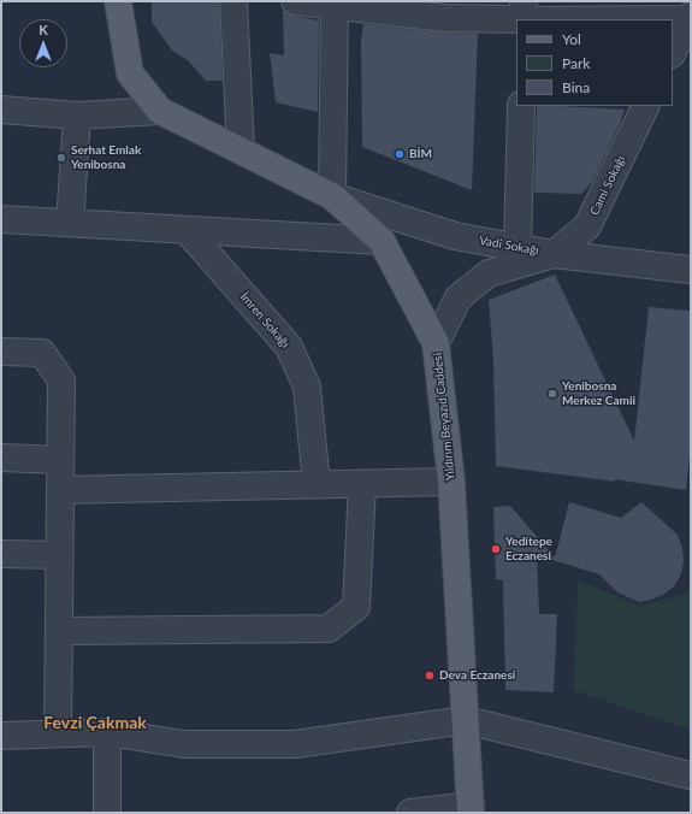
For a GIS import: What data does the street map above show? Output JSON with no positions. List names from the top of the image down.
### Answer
{
  "streets": {
    "main road": ["Yıldırım Beyazıd Caddesi"],
    "street": ["Cami Sokağı", "Vadi Sokağı", "İmren Sokağı"]
  },
  "crossings": [
    ["Cami Sokağı", "Vadi Sokağı"],
    ["Vadi Sokağı", "Yıldırım Beyazıd Caddesi"]
  ],
  "districts": ["Fevzi Çakmak"],
  "places": [
    "BİM",
    "Serhat Emlak Yenibosna",
    "Yenibosna Merkez Camii",
    "Yeditepe Eczanesi",
    "Deva Eczanesi"
  ],
  "legend": ["Yol", "Park", "Bina"],
  "north": "top"
}
